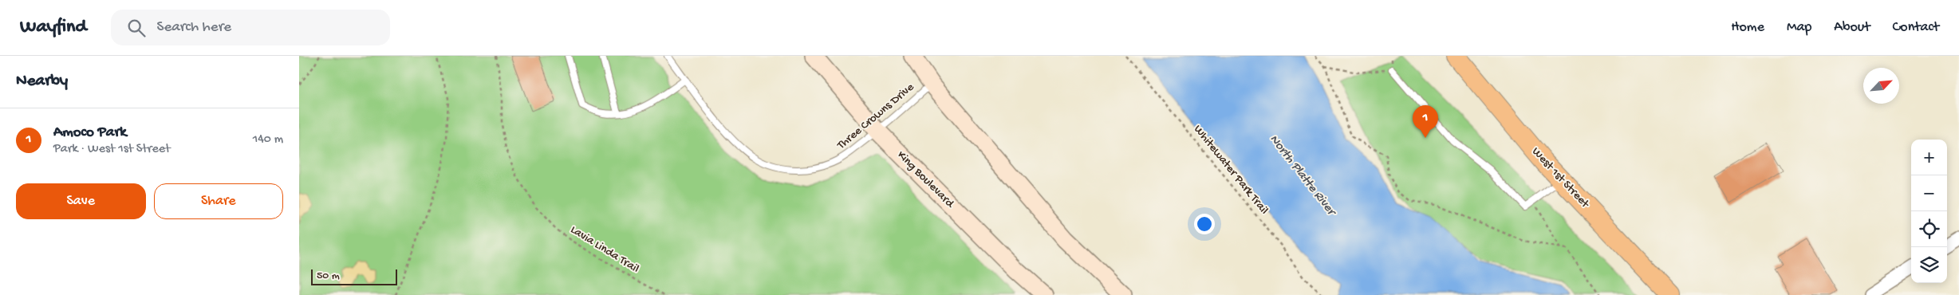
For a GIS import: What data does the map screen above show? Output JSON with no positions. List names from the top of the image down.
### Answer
{
  "streets": {
    "main road": ["West 1st Street"],
    "street": ["King Boulevard"],
    "lane": ["Three Crowns Drive"],
    "path": ["Whitewater Park Trail", "Lavia Linda Trail"]
  },
  "crossings": [
    ["Three Crowns Drive", "King Boulevard"]
  ],
  "water": ["North Platte River"],
  "scale_bar": "50 m",
  "north": "top right",
  "page": {
    "header": "Wayfind",
    "search": "Search here",
    "nav": [
      "Home",
      "Map",
      "About",
      "Contact"
    ],
    "heading": "Nearby",
    "pins": "1",
    "list": [
      {
        "mark": "1",
        "name": "Amoco Park",
        "note": "Park · West 1st Street",
        "value": "140 m"
      }
    ],
    "map_buttons": ["+", "−"],
    "buttons": ["Save", "Share"],
    "scale": "50 m"
  }
}
